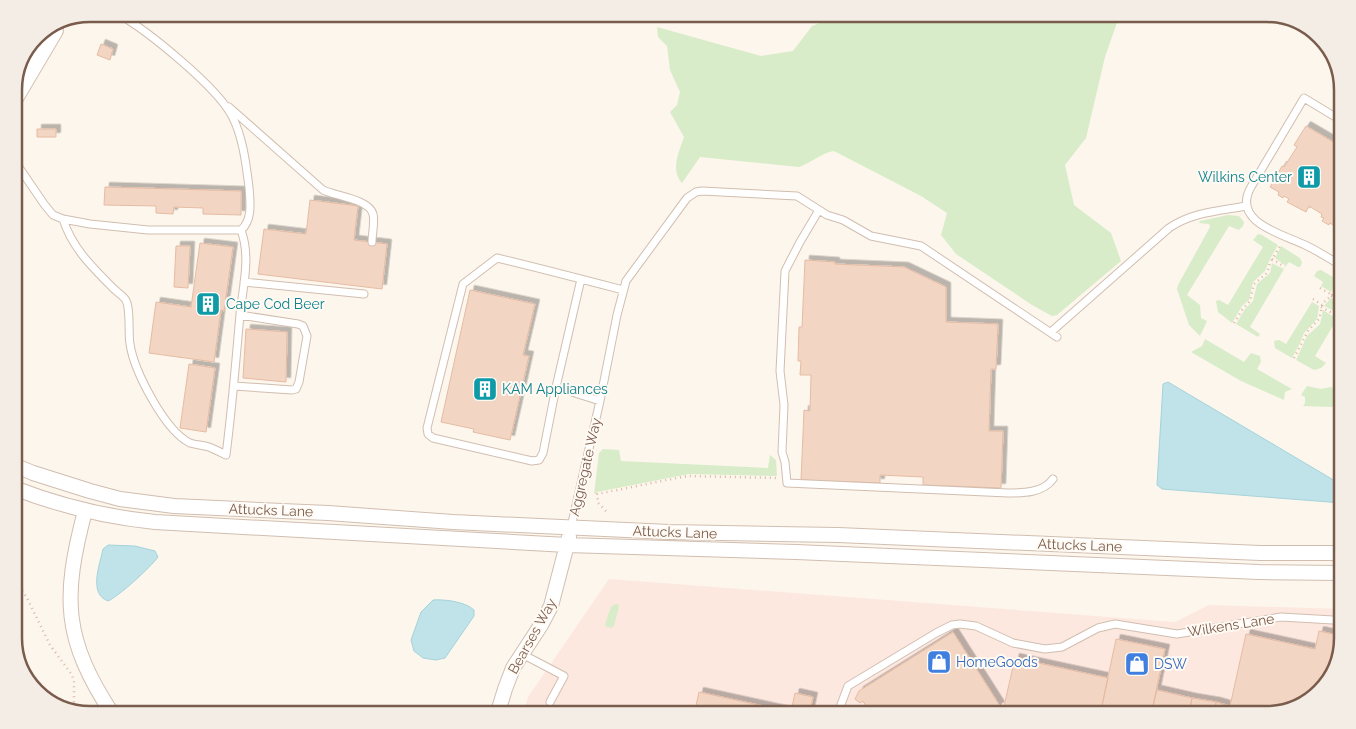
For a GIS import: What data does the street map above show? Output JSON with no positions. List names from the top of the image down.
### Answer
{
  "streets": {
    "street": ["Attucks Lane", "Bearses Way"],
    "lane": ["Aggregate Way", "Wilkens Lane"]
  },
  "crossings": [
    ["Aggregate Way", "Attucks Lane"],
    ["Aggregate Way", "Bearses Way"],
    ["Attucks Lane", "Bearses Way"]
  ],
  "places": {
    "building": ["Wilkins Center", "Cape Cod Beer", "KAM Appliances"],
    "shop": ["HomeGoods", "DSW"]
  }
}
